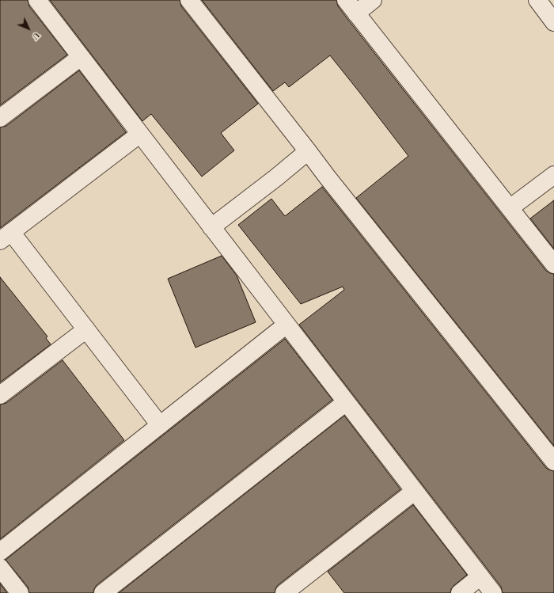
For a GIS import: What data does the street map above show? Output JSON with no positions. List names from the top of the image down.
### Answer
{
  "north": "bottom right"
}
